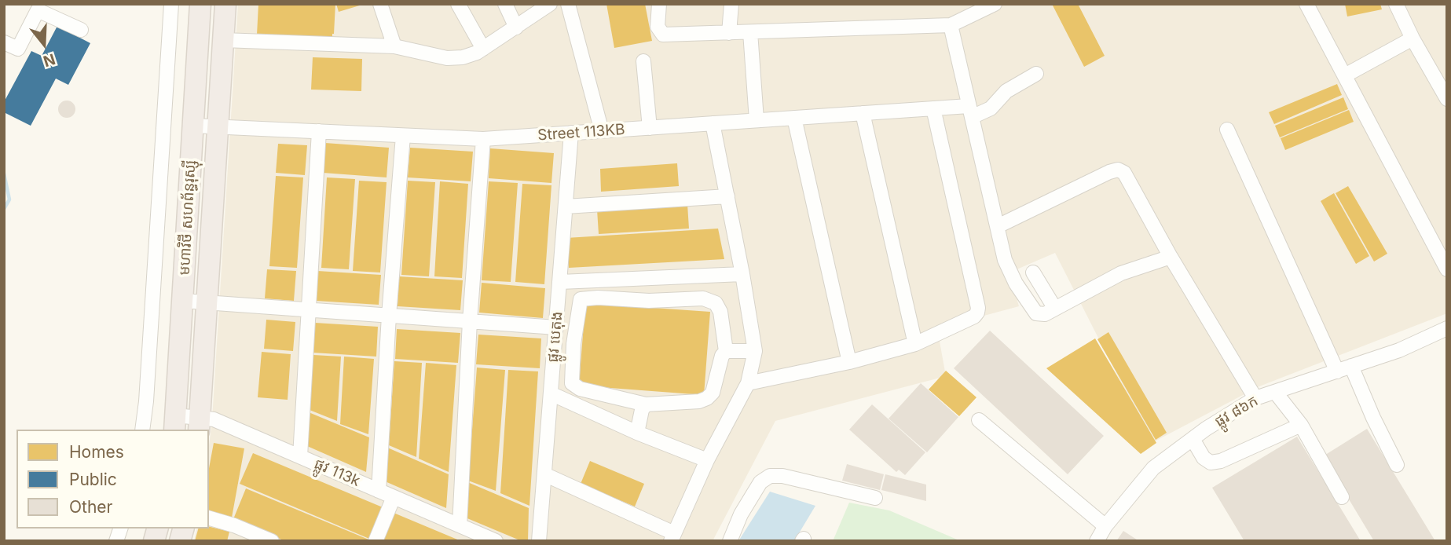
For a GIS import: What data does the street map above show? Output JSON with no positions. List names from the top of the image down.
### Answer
{
  "streets": {
    "highway": ["មហាវិថី សហព័ន្ធរុស្ស៊ី"],
    "street": [
      "Street 113KB",
      "ផ្លូវ បេតុង",
      "ផ្លូវ ៨៦ក",
      "ផ្លូវ 113k"
    ]
  },
  "crossings": [
    ["Street 113KB", "មហាវិថី សហព័ន្ធរុស្ស៊ី"],
    ["Street 113KB", "ផ្លូវ បេតុង"],
    ["មហាវិថី សហព័ន្ធរុស្ស៊ី", "ផ្លូវ 113k"]
  ],
  "legend": ["Homes", "Public", "Other"],
  "north": "bottom"
}
